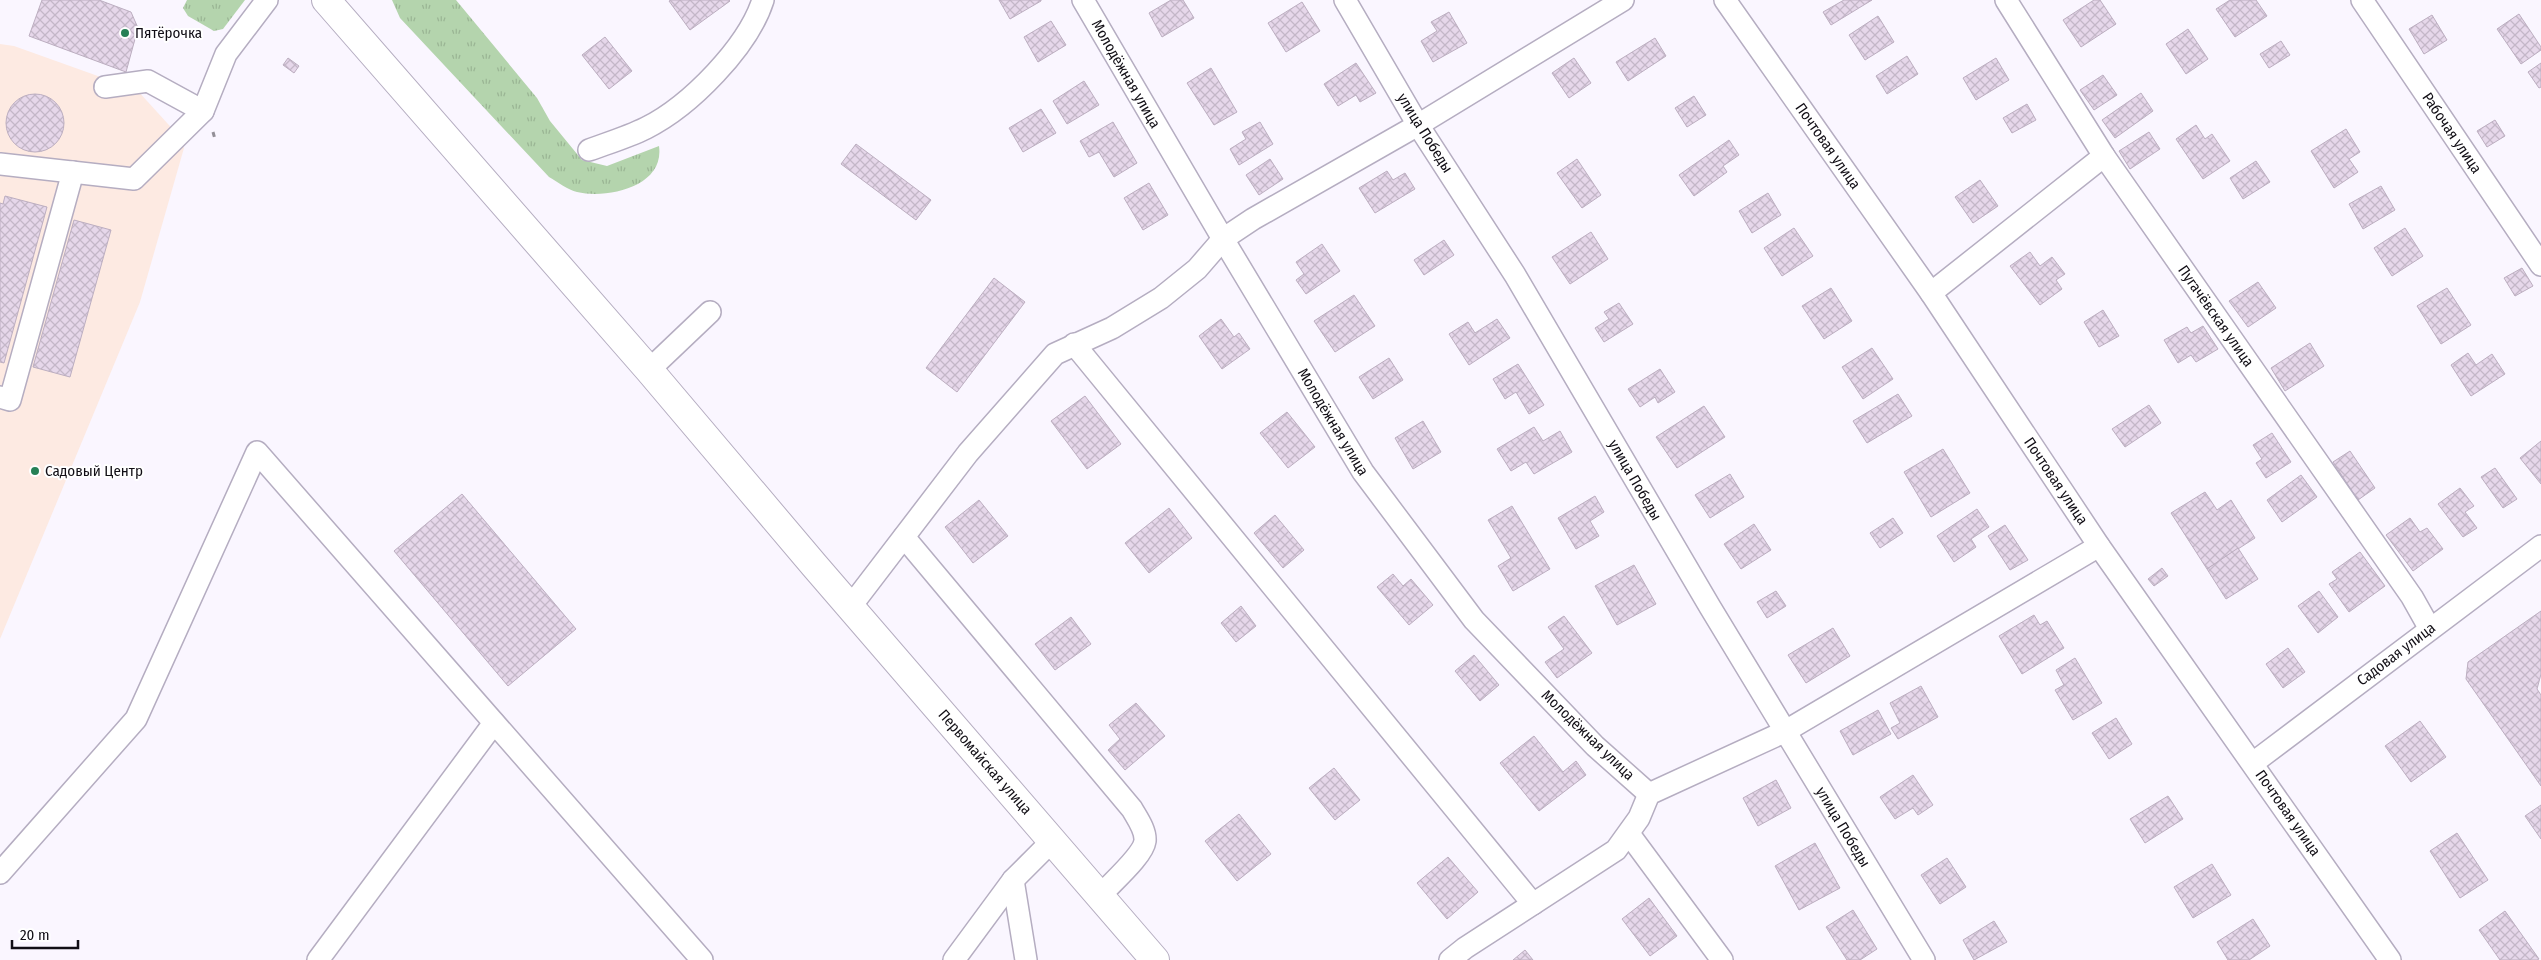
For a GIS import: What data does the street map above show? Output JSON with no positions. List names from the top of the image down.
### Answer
{
  "streets": {
    "main road": ["Первомайская улица"],
    "street": [
      "Молодёжная улица",
      "улица Победы",
      "Рабочая улица",
      "Почтовая улица",
      "Пугачёвская улица",
      "Садовая улица"
    ]
  },
  "crossings": [
    ["Почтовая улица", "Садовая улица"],
    ["Пугачёвская улица", "Садовая улица"]
  ],
  "places": ["Пятёрочка", "Садовый Центр"],
  "scale_bar": "20 m"
}
